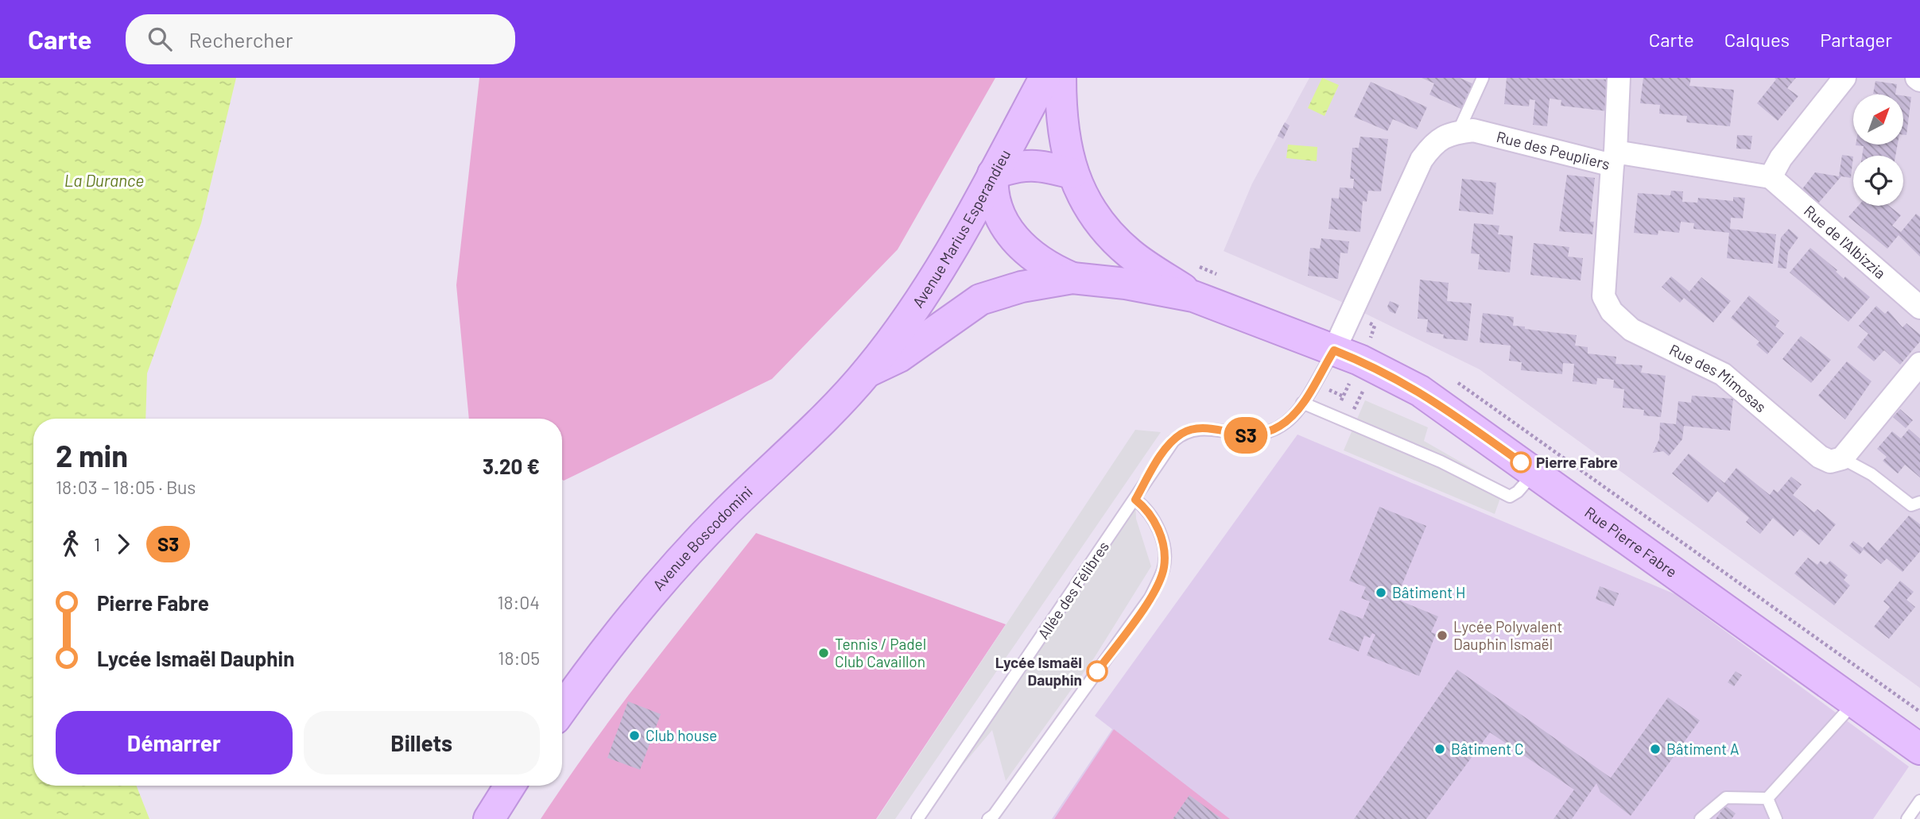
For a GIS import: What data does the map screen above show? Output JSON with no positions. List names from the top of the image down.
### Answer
{
  "streets": {
    "street": [
      "Rue des Peupliers",
      "Avenue Marius Esperandieu",
      "Rue de l'Albizzia",
      "Rue des Mimosas",
      "Avenue Boscodomini",
      "Rue Pierre Fabre"
    ],
    "lane": ["Allée des Félibres"]
  },
  "crossings": [
    ["Rue des Peupliers", "Rue de l'Albizzia"],
    ["Rue des Peupliers", "Rue des Mimosas"],
    ["Rue des Peupliers", "Rue Pierre Fabre"],
    ["Rue des Peupliers", "Allée des Félibres"],
    ["Avenue Marius Esperandieu", "Avenue Boscodomini"],
    ["Rue Pierre Fabre", "Allée des Félibres"]
  ],
  "water": ["La Durance"],
  "places": [
    "Pierre Fabre",
    "Bâtiment H",
    "Lycée Polyvalent Dauphin Ismaël",
    "Tennis / Padel Club Cavaillon",
    "Lycée Ismaël Dauphin",
    "Club house",
    "Bâtiment C",
    "Bâtiment A"
  ],
  "lines": ["bus line S3"],
  "north": "top right",
  "page": {
    "header": "Carte",
    "search": "Rechercher",
    "nav": ["Carte", "Calques", "Partager"],
    "on_map": "S3",
    "heading": ["2 min", "18:03 – 18:05 · Bus", "3.20 €"],
    "legs": ["1", "S3"],
    "list": [
      {
        "name": "Pierre Fabre",
        "value": "18:04"
      },
      {
        "name": "Lycée Ismaël Dauphin",
        "value": "18:05"
      }
    ],
    "buttons": ["Démarrer", "Billets"]
  }
}
